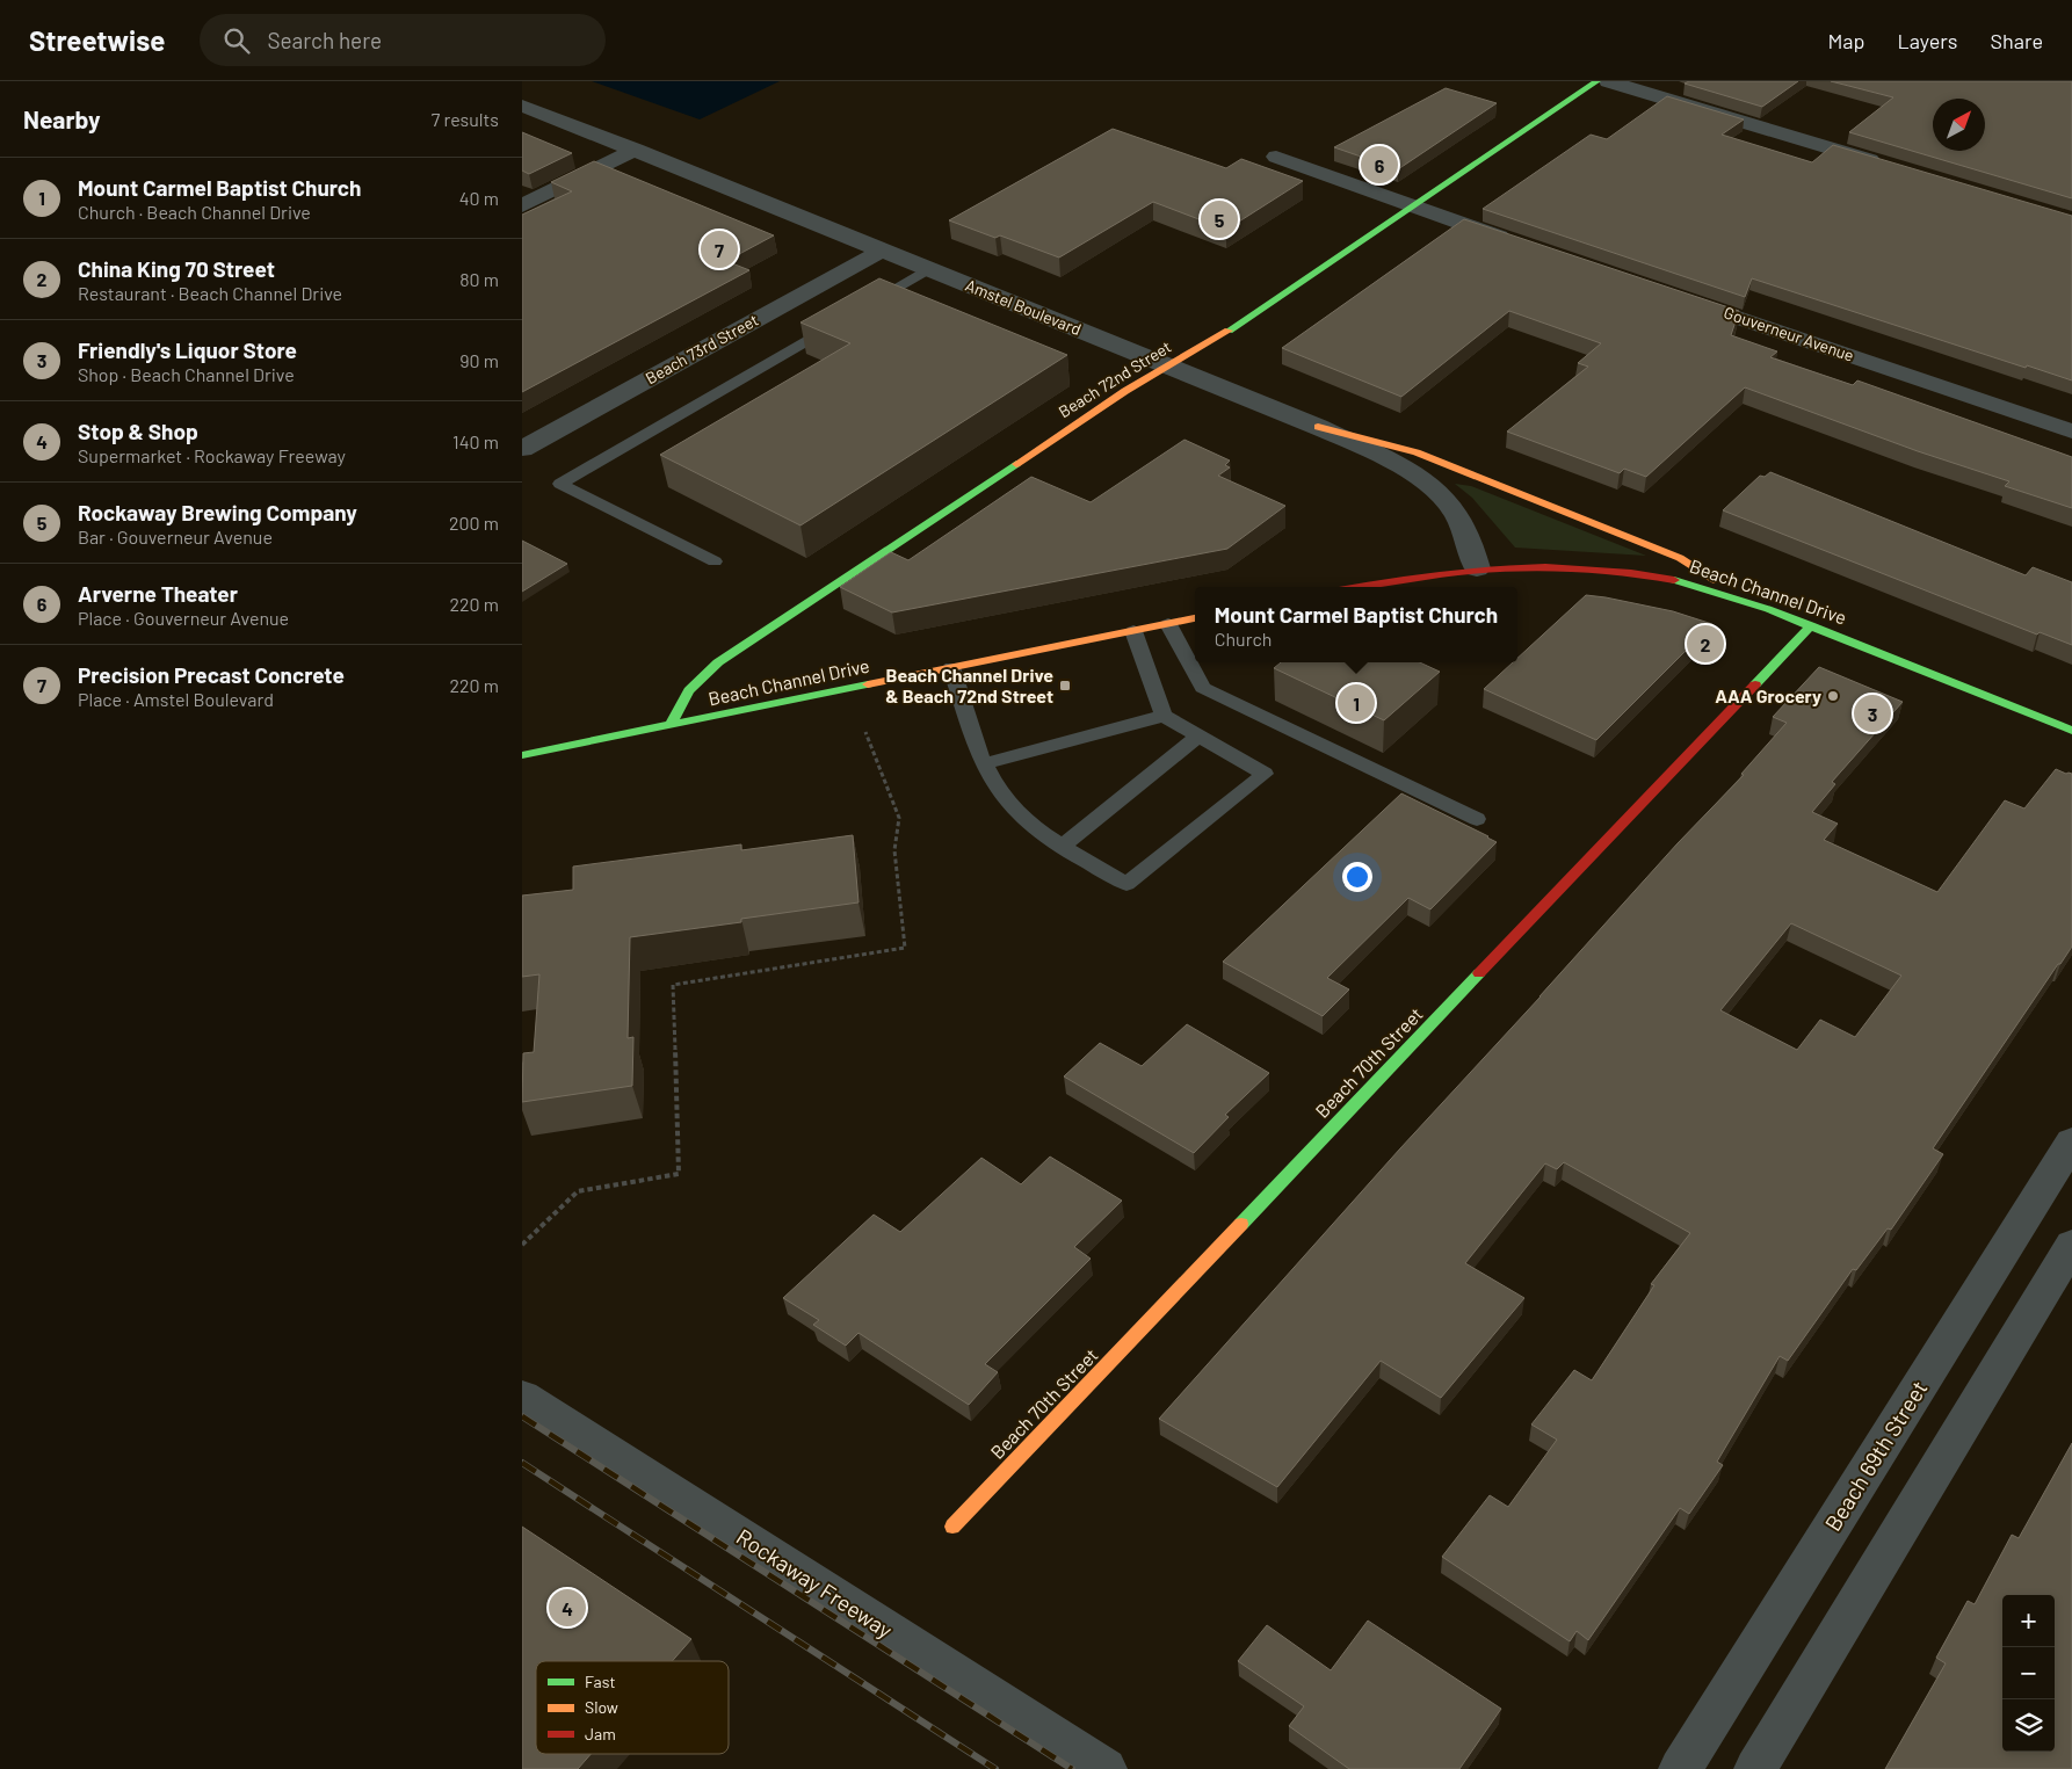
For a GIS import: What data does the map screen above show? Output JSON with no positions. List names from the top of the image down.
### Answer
{
  "streets": {
    "street": [
      "Amstel Boulevard",
      "Gouverneur Avenue",
      "Beach 73rd Street",
      "Beach 72nd Street",
      "Beach Channel Drive",
      "Beach 70th Street",
      "Beach 69th Street",
      "Rockaway Freeway"
    ]
  },
  "crossings": [
    ["Amstel Boulevard", "Beach 73rd Street"],
    ["Amstel Boulevard", "Beach 72nd Street"],
    ["Amstel Boulevard", "Beach Channel Drive"],
    ["Beach 72nd Street", "Beach Channel Drive"],
    ["Beach Channel Drive", "Beach 70th Street"]
  ],
  "places": {
    "transit": ["Beach Channel Drive & Beach 72nd Street"],
    "other": ["AAA Grocery"]
  },
  "legend": ["Fast", "Slow", "Jam"],
  "north": "top right",
  "page": {
    "header": "Streetwise",
    "search": "Search here",
    "nav": ["Map", "Layers", "Share"],
    "heading": ["Nearby", "7 results"],
    "pins": [
      "6",
      "5",
      "7",
      "2",
      "1",
      "3",
      "4"
    ],
    "list": [
      {
        "mark": "1",
        "name": "Mount Carmel Baptist Church",
        "note": "Church · Beach Channel Drive",
        "value": "40 m"
      },
      {
        "mark": "2",
        "name": "China King 70 Street",
        "note": "Restaurant · Beach Channel Drive",
        "value": "80 m"
      },
      {
        "mark": "3",
        "name": "Friendly's Liquor Store",
        "note": "Shop · Beach Channel Drive",
        "value": "90 m"
      },
      {
        "mark": "4",
        "name": "Stop & Shop",
        "note": "Supermarket · Rockaway Freeway",
        "value": "140 m"
      },
      {
        "mark": "5",
        "name": "Rockaway Brewing Company",
        "note": "Bar · Gouverneur Avenue",
        "value": "200 m"
      },
      {
        "mark": "6",
        "name": "Arverne Theater",
        "note": "Place · Gouverneur Avenue",
        "value": "220 m"
      },
      {
        "mark": "7",
        "name": "Precision Precast Concrete",
        "note": "Place · Amstel Boulevard",
        "value": "220 m"
      }
    ],
    "popup": ["Mount Carmel Baptist Church", "Church"],
    "map_buttons": ["+", "−"]
  }
}
